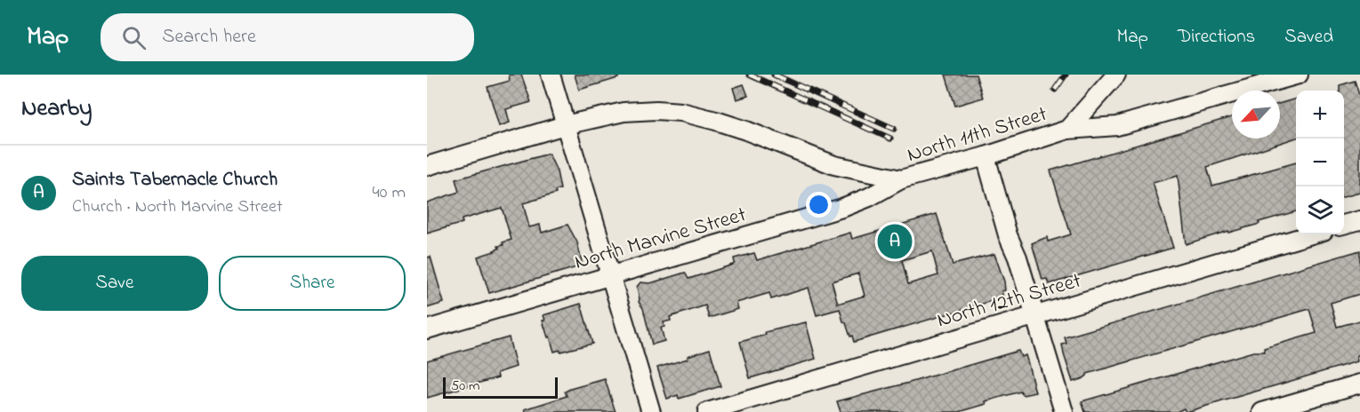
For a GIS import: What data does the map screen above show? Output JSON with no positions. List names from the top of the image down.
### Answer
{
  "streets": {
    "street": ["North 11th Street", "North Marvine Street", "North 12th Street"]
  },
  "crossings": [
    ["North 11th Street", "North Marvine Street"]
  ],
  "scale_bar": "50 m",
  "north": "bottom left",
  "page": {
    "header": "Map",
    "search": "Search here",
    "nav": ["Map", "Directions", "Saved"],
    "heading": "Nearby",
    "map_buttons": ["+", "−"],
    "list": [
      {
        "mark": "A",
        "name": "Saints Tabernacle Church",
        "note": "Church · North Marvine Street",
        "value": "40 m"
      }
    ],
    "pins": "A",
    "buttons": ["Save", "Share"],
    "scale": "50 m"
  }
}
